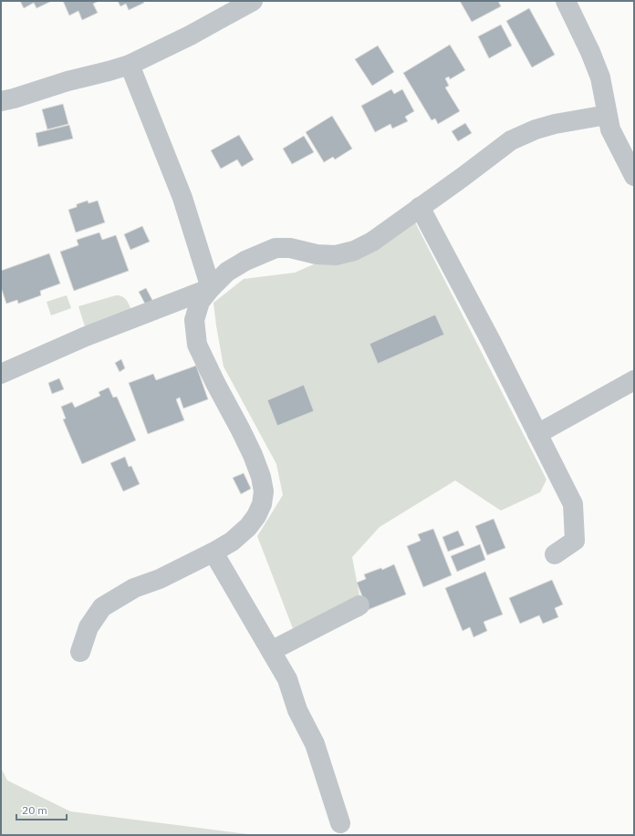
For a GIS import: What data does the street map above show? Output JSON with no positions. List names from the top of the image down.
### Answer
{
  "scale_bar": "20 m"
}
